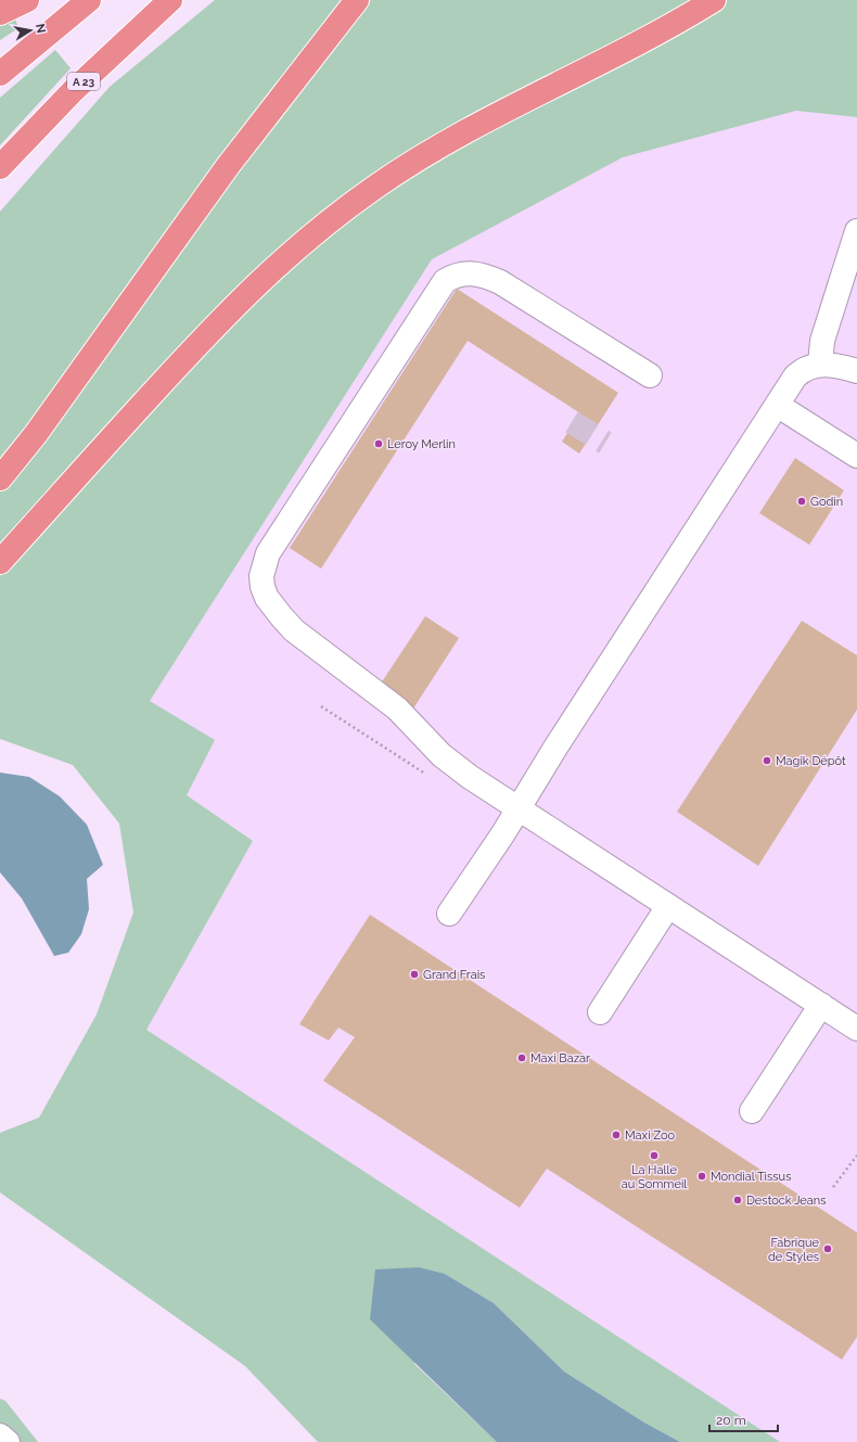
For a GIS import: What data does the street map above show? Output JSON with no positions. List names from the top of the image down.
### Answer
{
  "streets": {
    "highway": ["A 23"]
  },
  "places": [
    "Leroy Merlin",
    "Godin",
    "Magik Dépôt",
    "Grand Frais",
    "Maxi Bazar",
    "Maxi Zoo",
    "La Halle au Sommeil",
    "Mondial Tissus",
    "Destock Jeans",
    "Fabrique de Styles"
  ],
  "scale_bar": "20 m",
  "north": "right"
}
